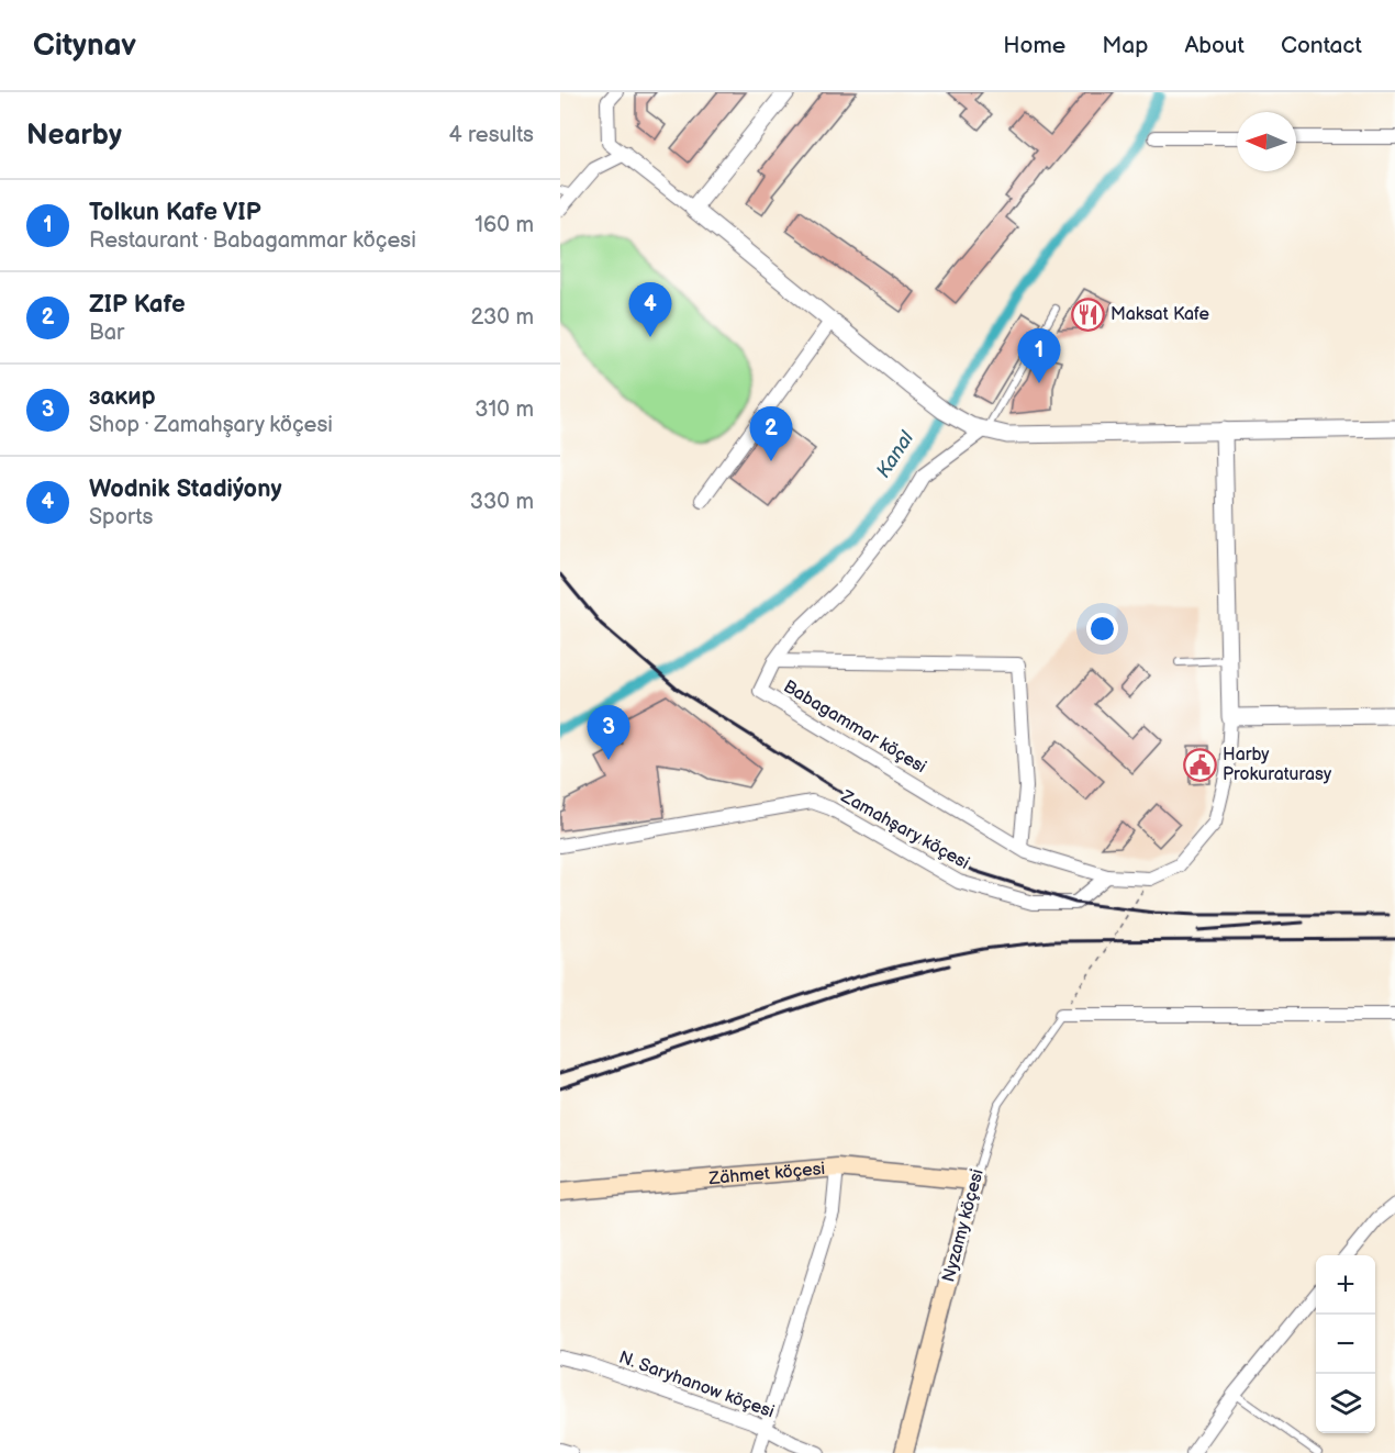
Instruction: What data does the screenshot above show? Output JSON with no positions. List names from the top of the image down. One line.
{"streets":{"main road":["Zähmet köçesi","Nyzamy köçesi"],"street":["Babagammar köçesi","Zamahşary köçesi","N. Saryhanow köçesi"]},"crossings":[["Babagammar köçesi","Zamahşary köçesi"],["Zähmet köçesi","Nyzamy köçesi"]],"water":["Kanal"],"places":{"restaurant":["Maksat Kafe"],"public building":["Harby Prokuraturasy"]},"north":"left","page":{"header":"Citynav","nav":["Home","Map","About","Contact"],"heading":["Nearby","4 results"],"list":[{"mark":"1","name":"Tolkun Kafe VIP","note":"Restaurant · Babagammar köçesi","value":"160 m"},{"mark":"2","name":"ZIP Kafe","note":"Bar","value":"230 m"},{"mark":"3","name":"закир","note":"Shop · Zamahşary köçesi","value":"310 m"},{"mark":"4","name":"Wodnik Stadiýony","note":"Sports","value":"330 m"}],"pins":["4","1","2","3"],"map_buttons":["+","−"]}}
